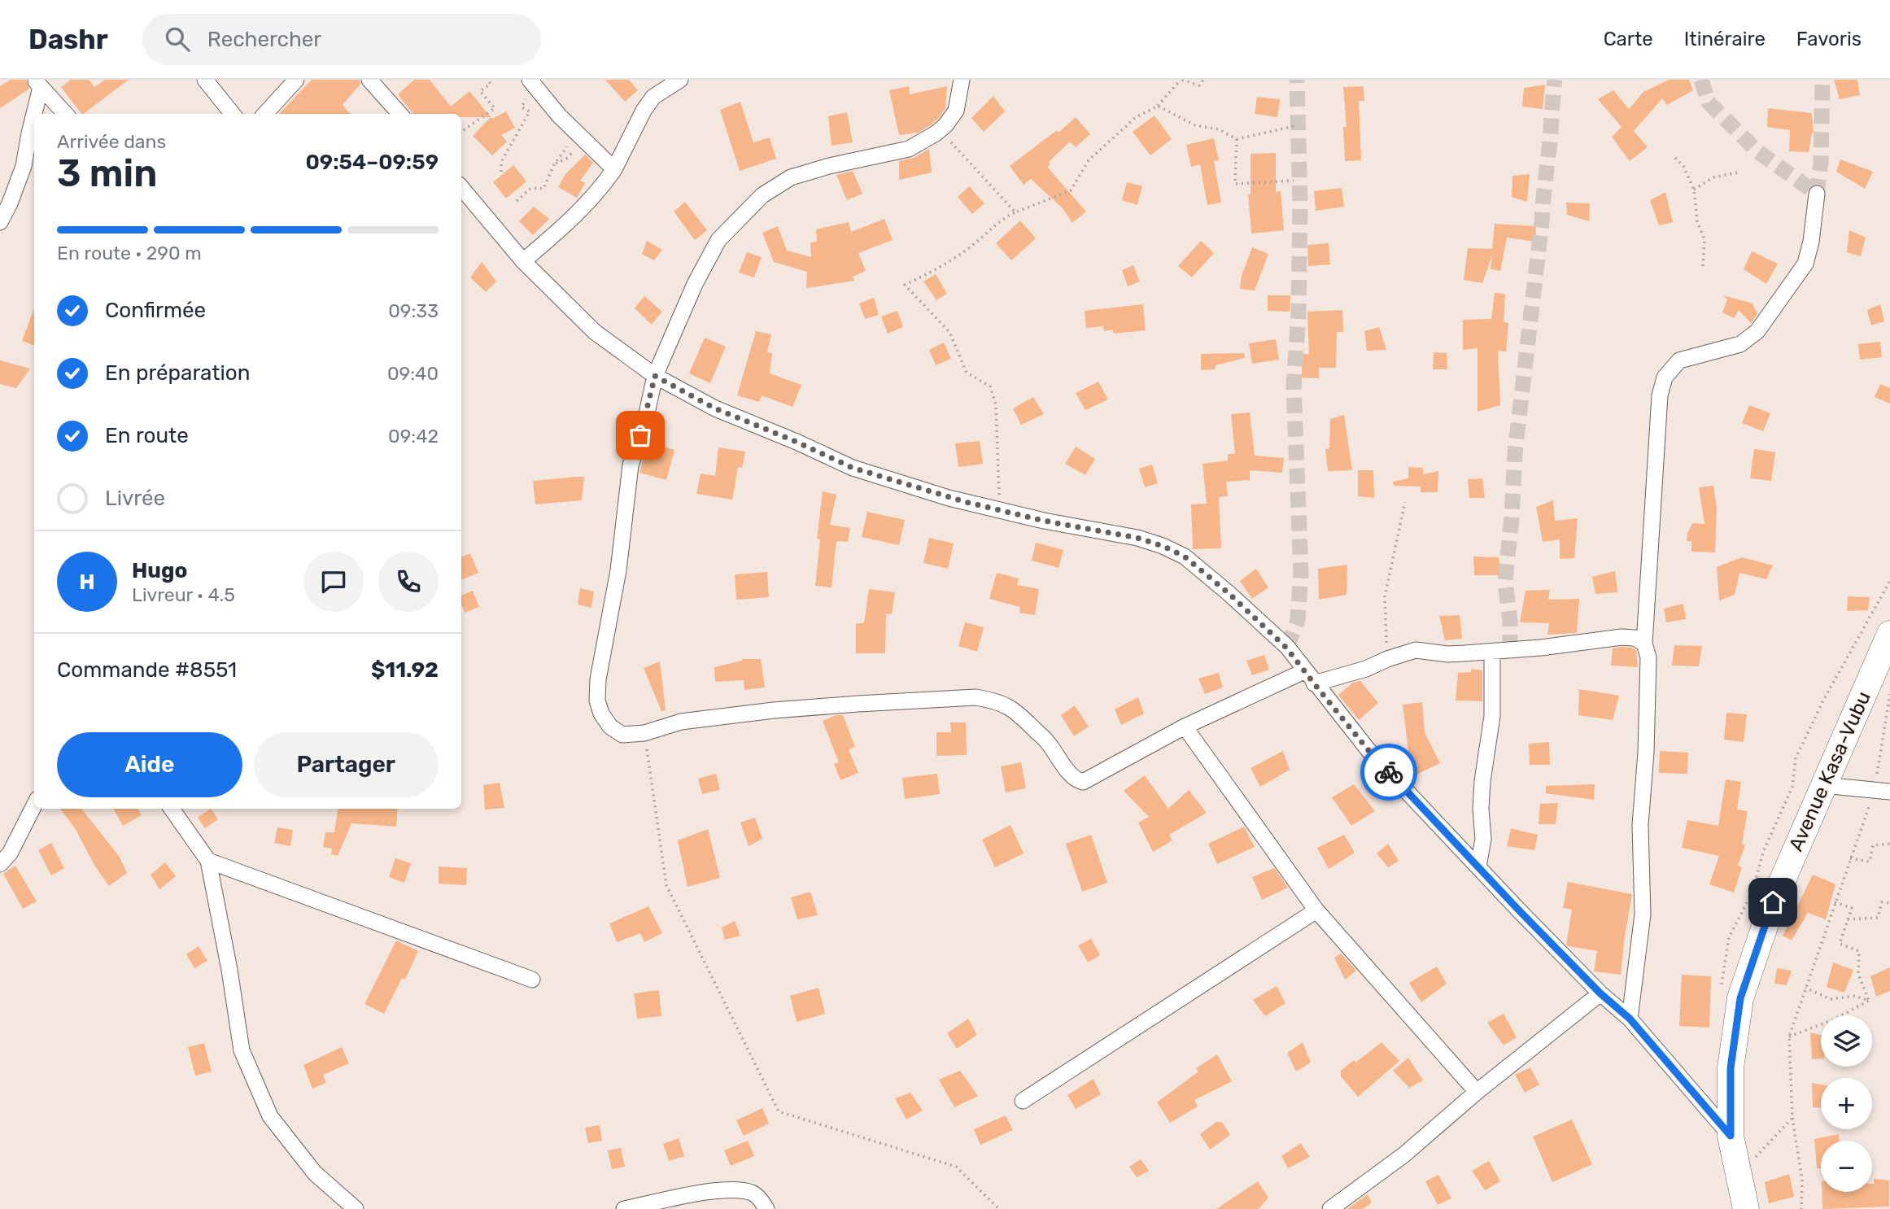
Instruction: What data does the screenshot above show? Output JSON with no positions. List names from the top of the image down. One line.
{"streets":{"highway":["Avenue Kasa-Vubu"]},"page":{"header":"Dashr","search":"Rechercher","nav":["Carte","Itinéraire","Favoris"],"heading":["3 min","Arrivée dans","09:54–09:59"],"panel":["Hugo","Livreur · 4.5","Commande #8551","$11.92"],"bar":"En route · 290 m","list":[["Confirmée","09:33"],["En préparation","09:40"],["En route","09:42"],"Livrée"],"round":"H","buttons":["Aide","Partager"],"map_buttons":["+","−"]}}
